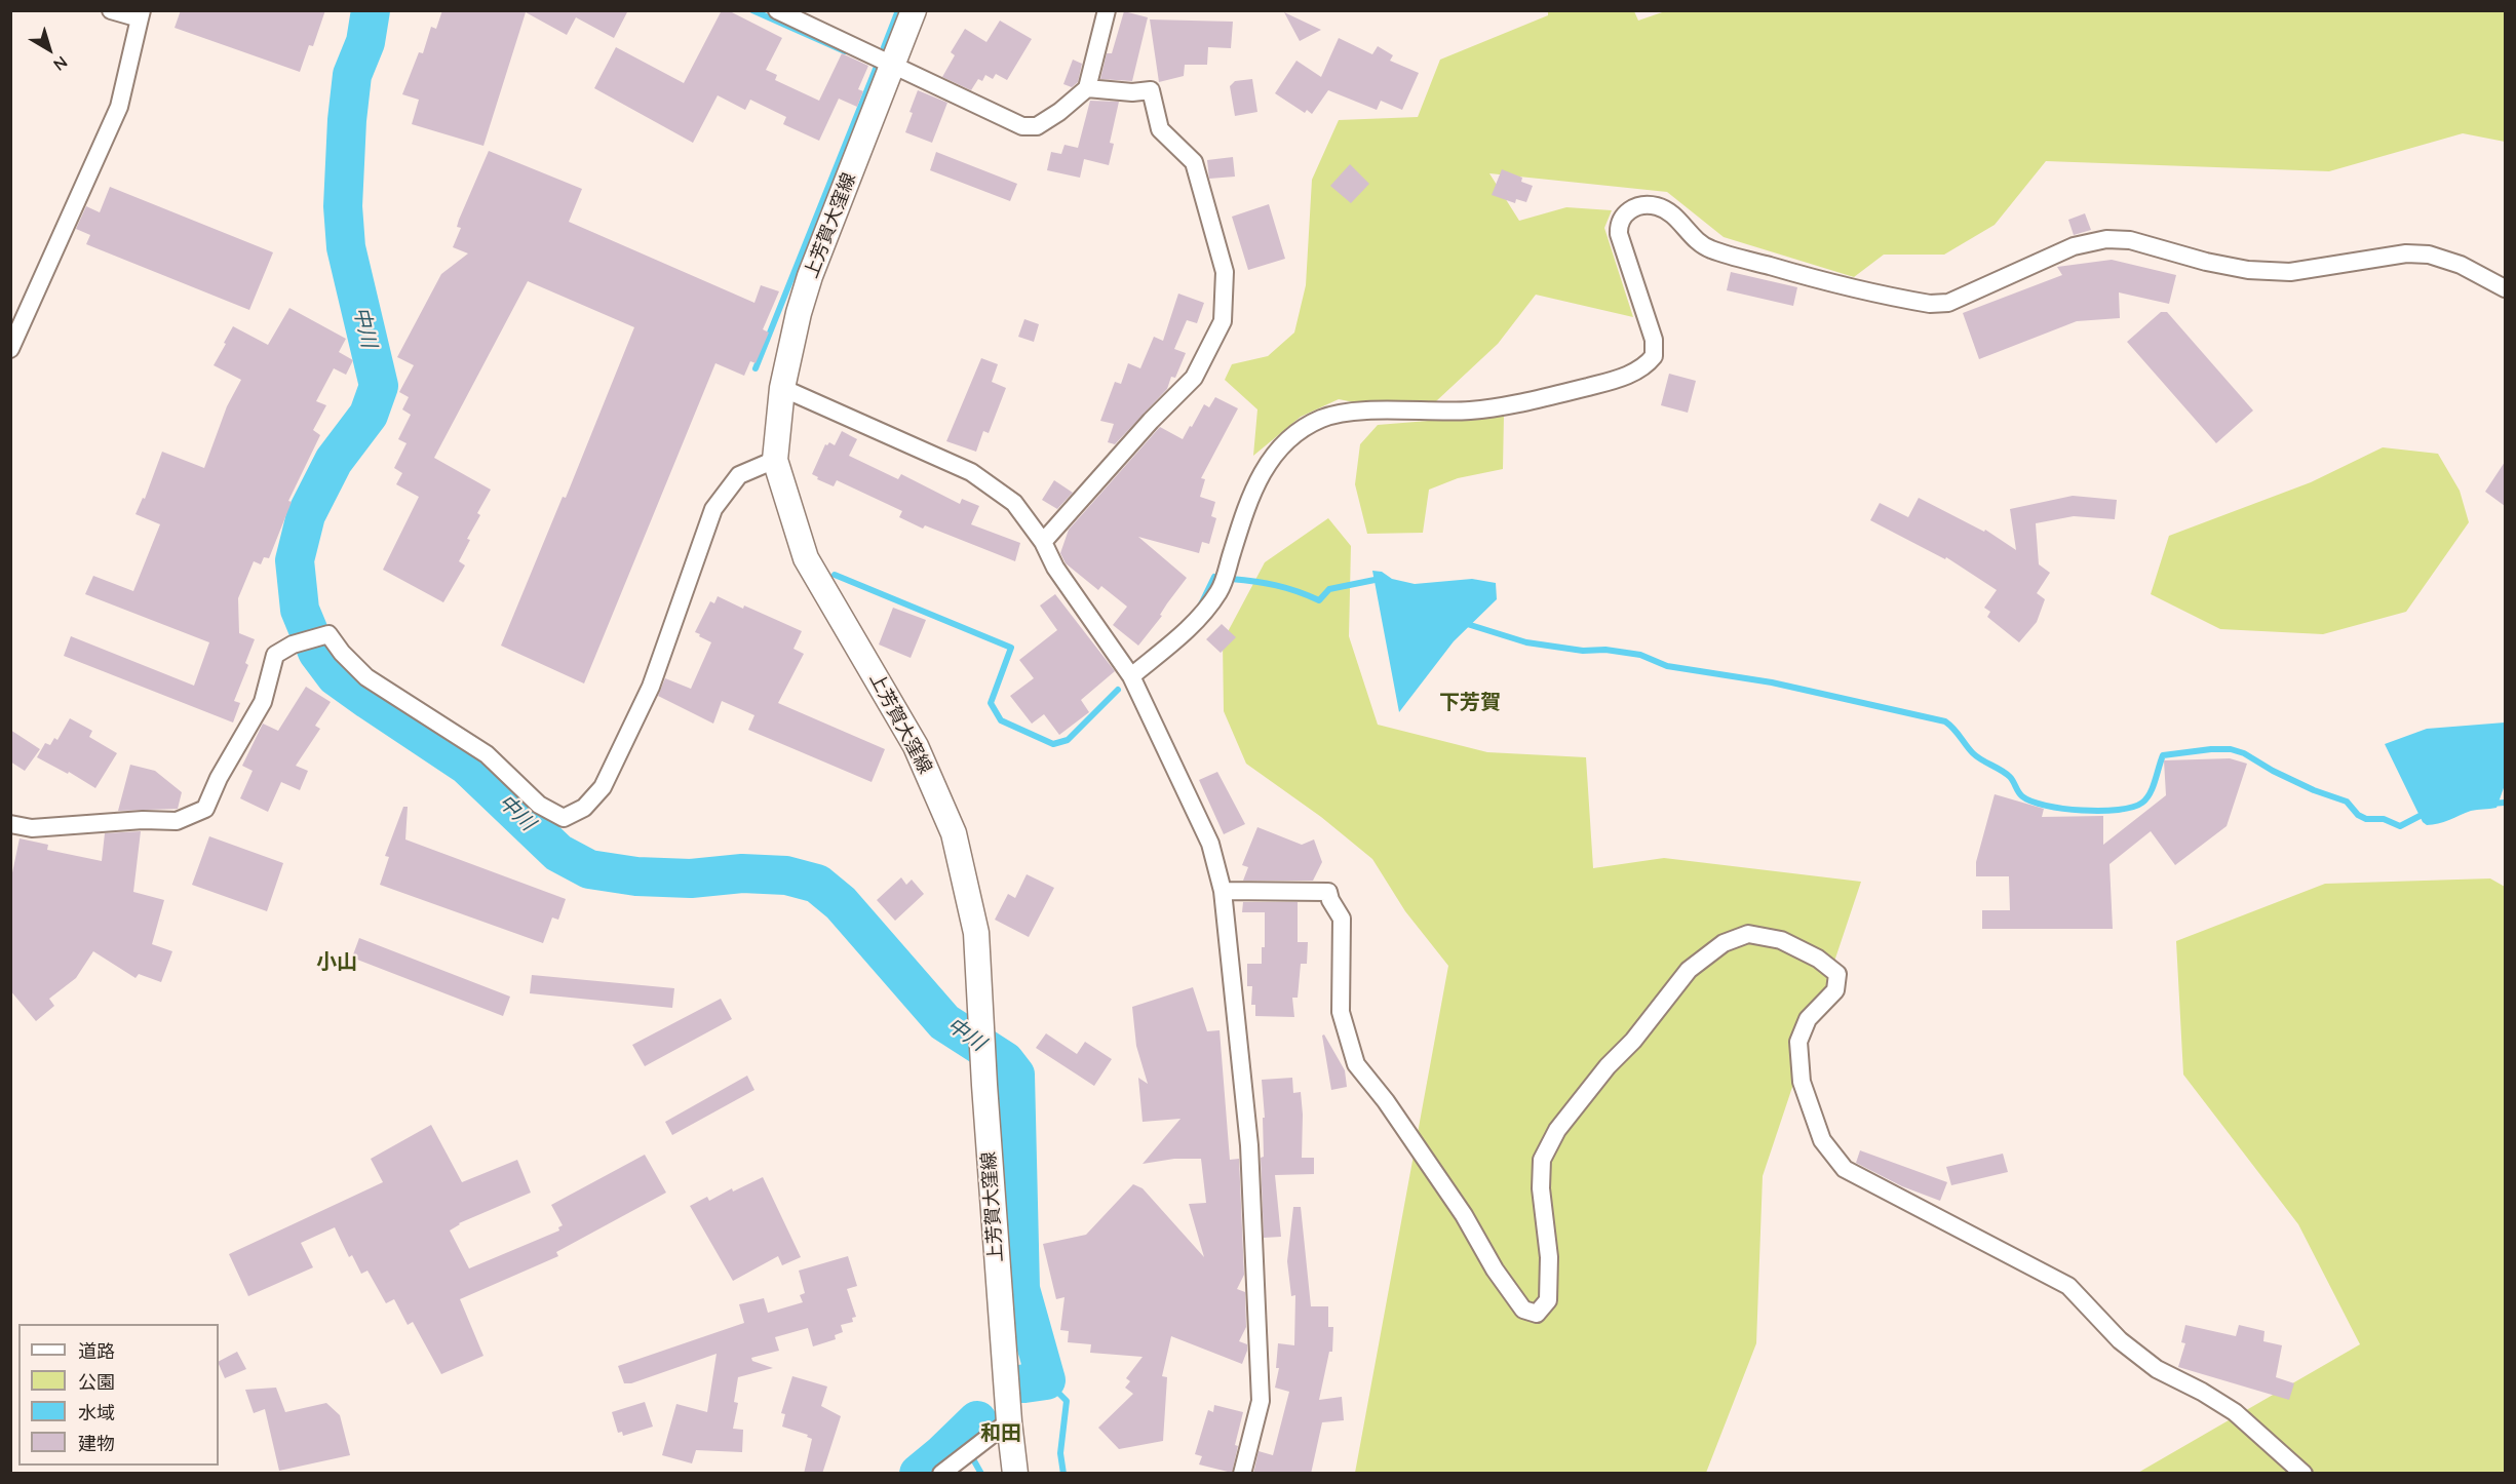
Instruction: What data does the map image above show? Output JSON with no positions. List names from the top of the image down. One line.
{"streets":{"main road":["上芳賀大窪線"]},"districts":["下芳賀","小山","和田"],"water":["中川"],"legend":["道路","公園","水域","建物"],"north":"bottom right"}
